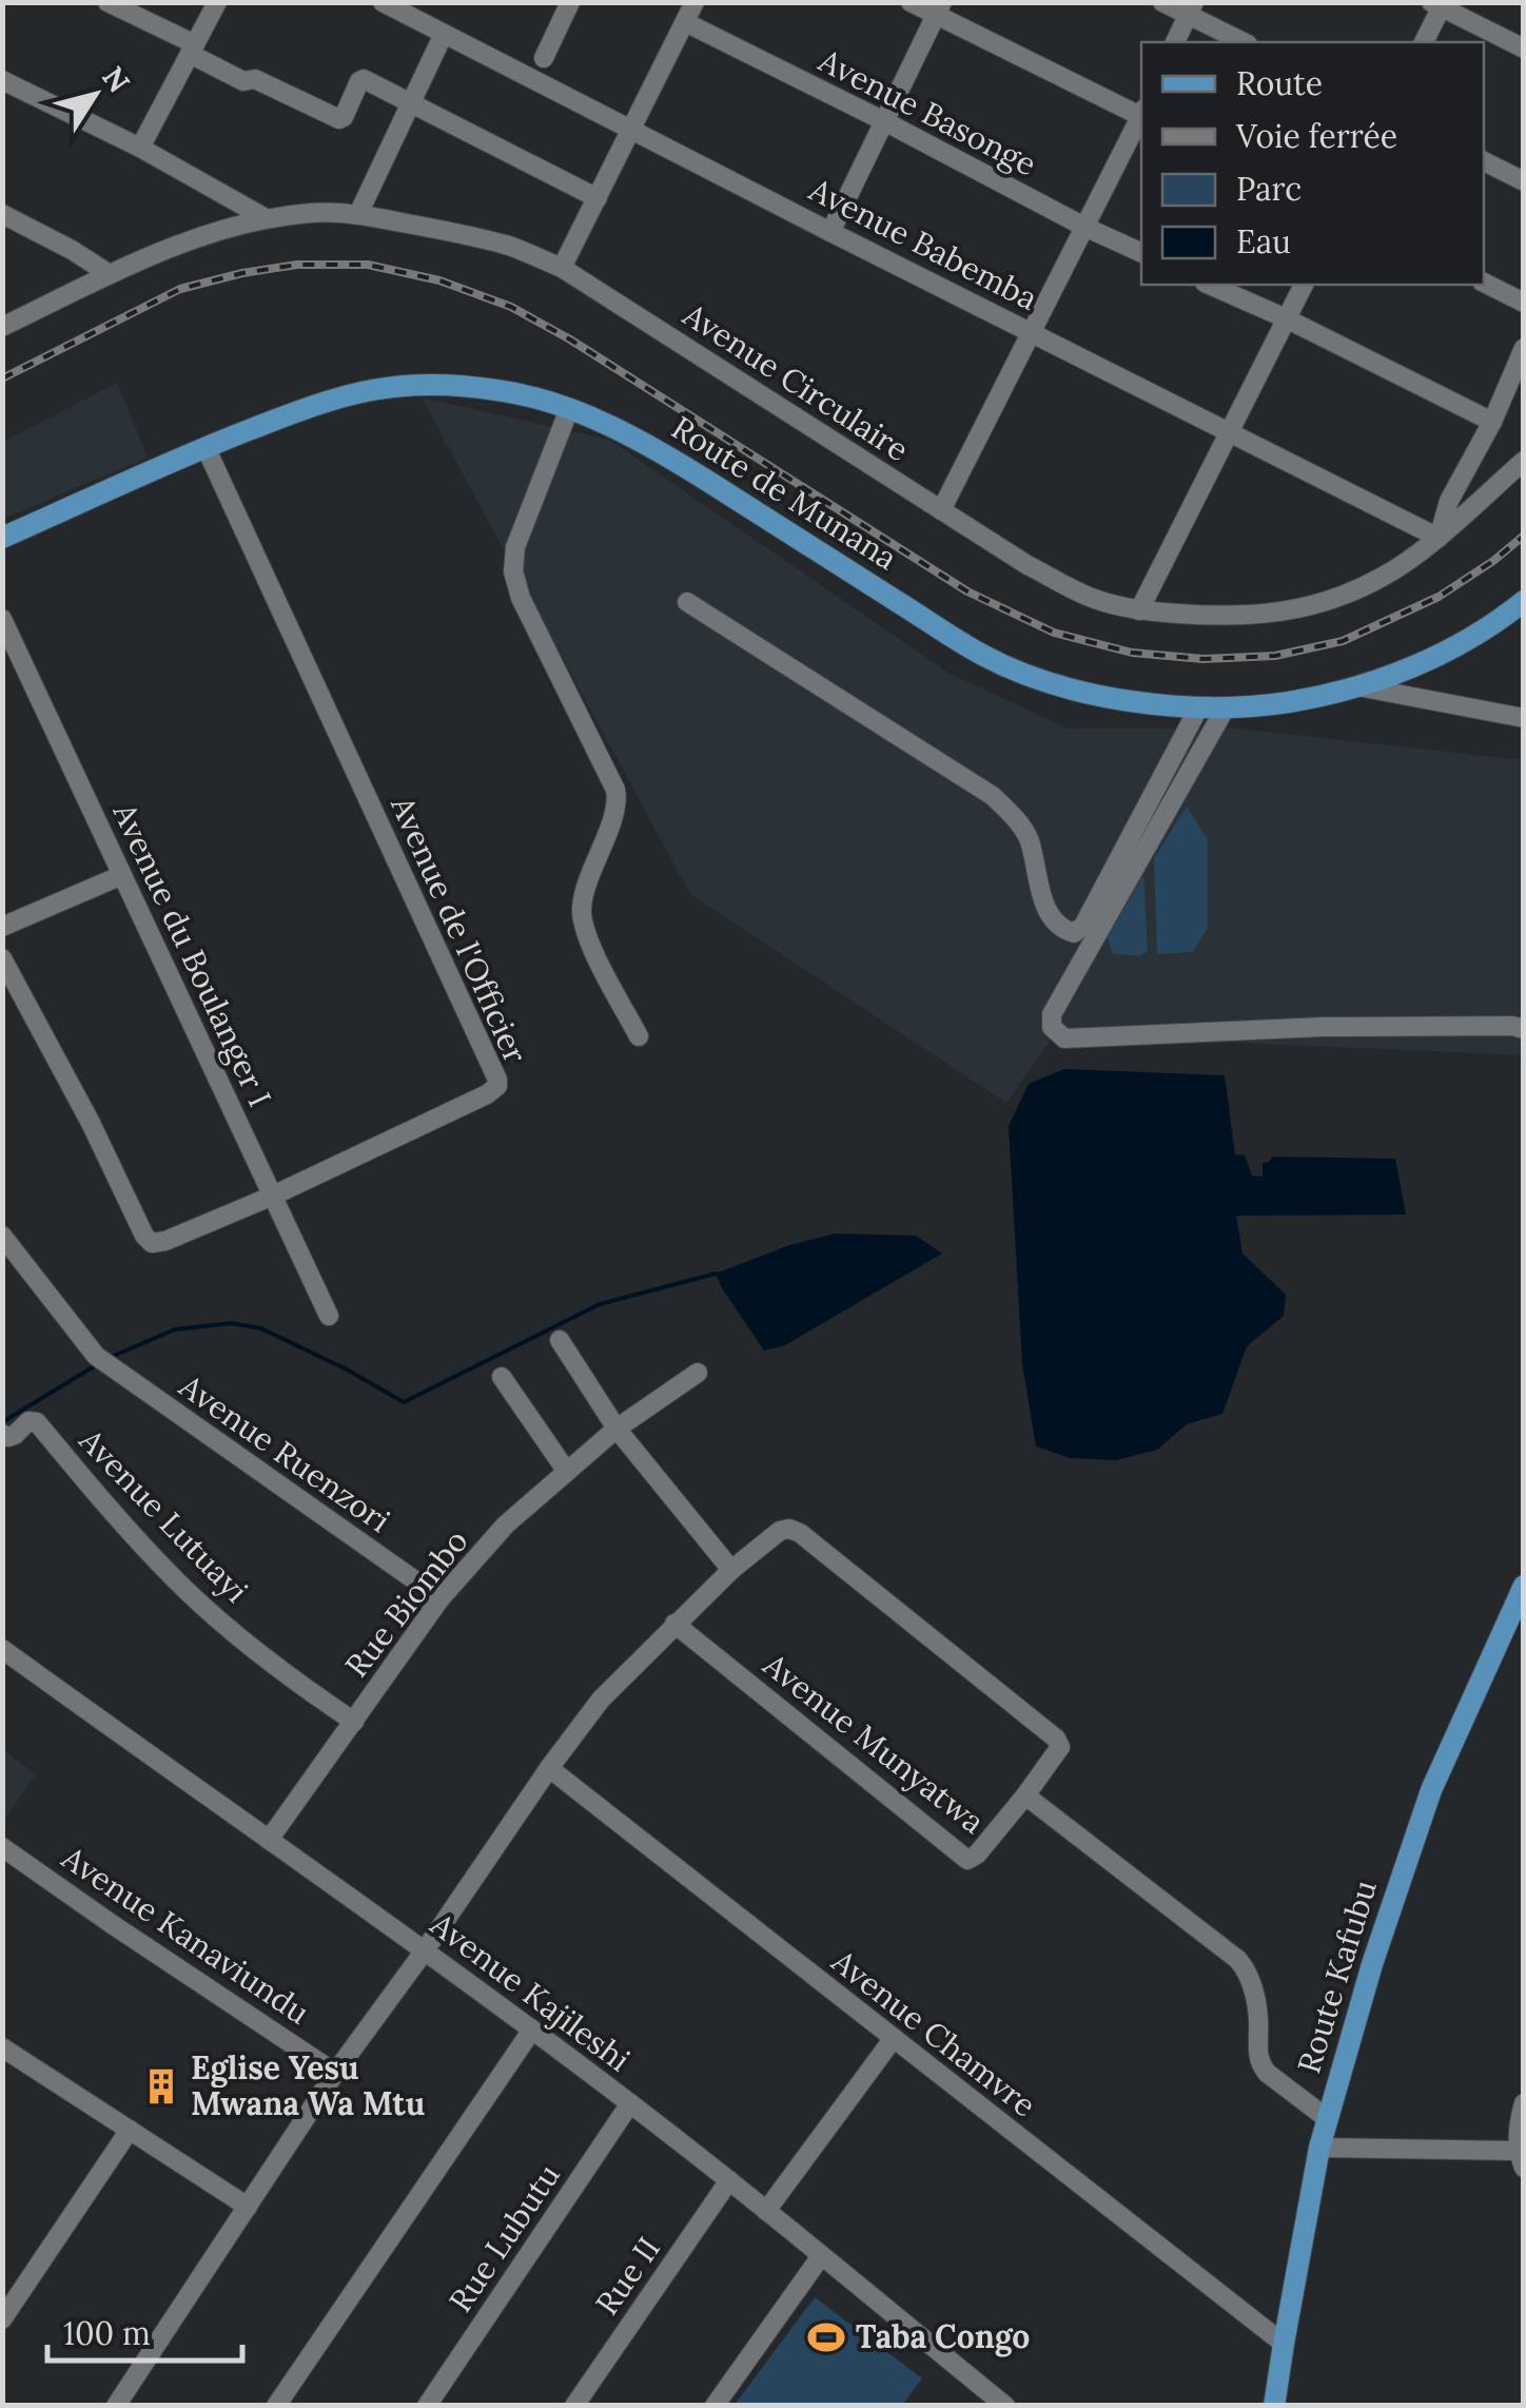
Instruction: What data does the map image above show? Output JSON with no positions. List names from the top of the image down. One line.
{"streets":{"main road":["Route de Munana","Route Kafubu"],"street":["Avenue Basonge","Avenue Babemba","Avenue Circulaire","Avenue de l'Officier","Avenue du Boulanger I","Avenue Ruenzori","Avenue Lutuayi","Rue Biombo","Avenue Munyatwa","Avenue Kanaviundu","Avenue Kajileshi","Avenue Chamvre","Rue Lubutu","Rue II"]},"crossings":[["Avenue Babemba","Avenue Circulaire"],["Route de Munana","Avenue de l'Officier"],["Avenue de l'Officier","Avenue du Boulanger I"],["Avenue Ruenzori","Rue Biombo"],["Avenue Lutuayi","Rue Biombo"],["Rue Biombo","Avenue Kajileshi"],["Route Kafubu","Avenue Chamvre"],["Avenue Kajileshi","Rue Lubutu"],["Avenue Kajileshi","Rue II"]],"places":{"building":["Eglise Yesu Mwana Wa Mtu"],"sports":["Taba Congo"]},"legend":["Route","Voie ferrée","Parc","Eau"],"scale_bar":"100 m","north":"top right"}
